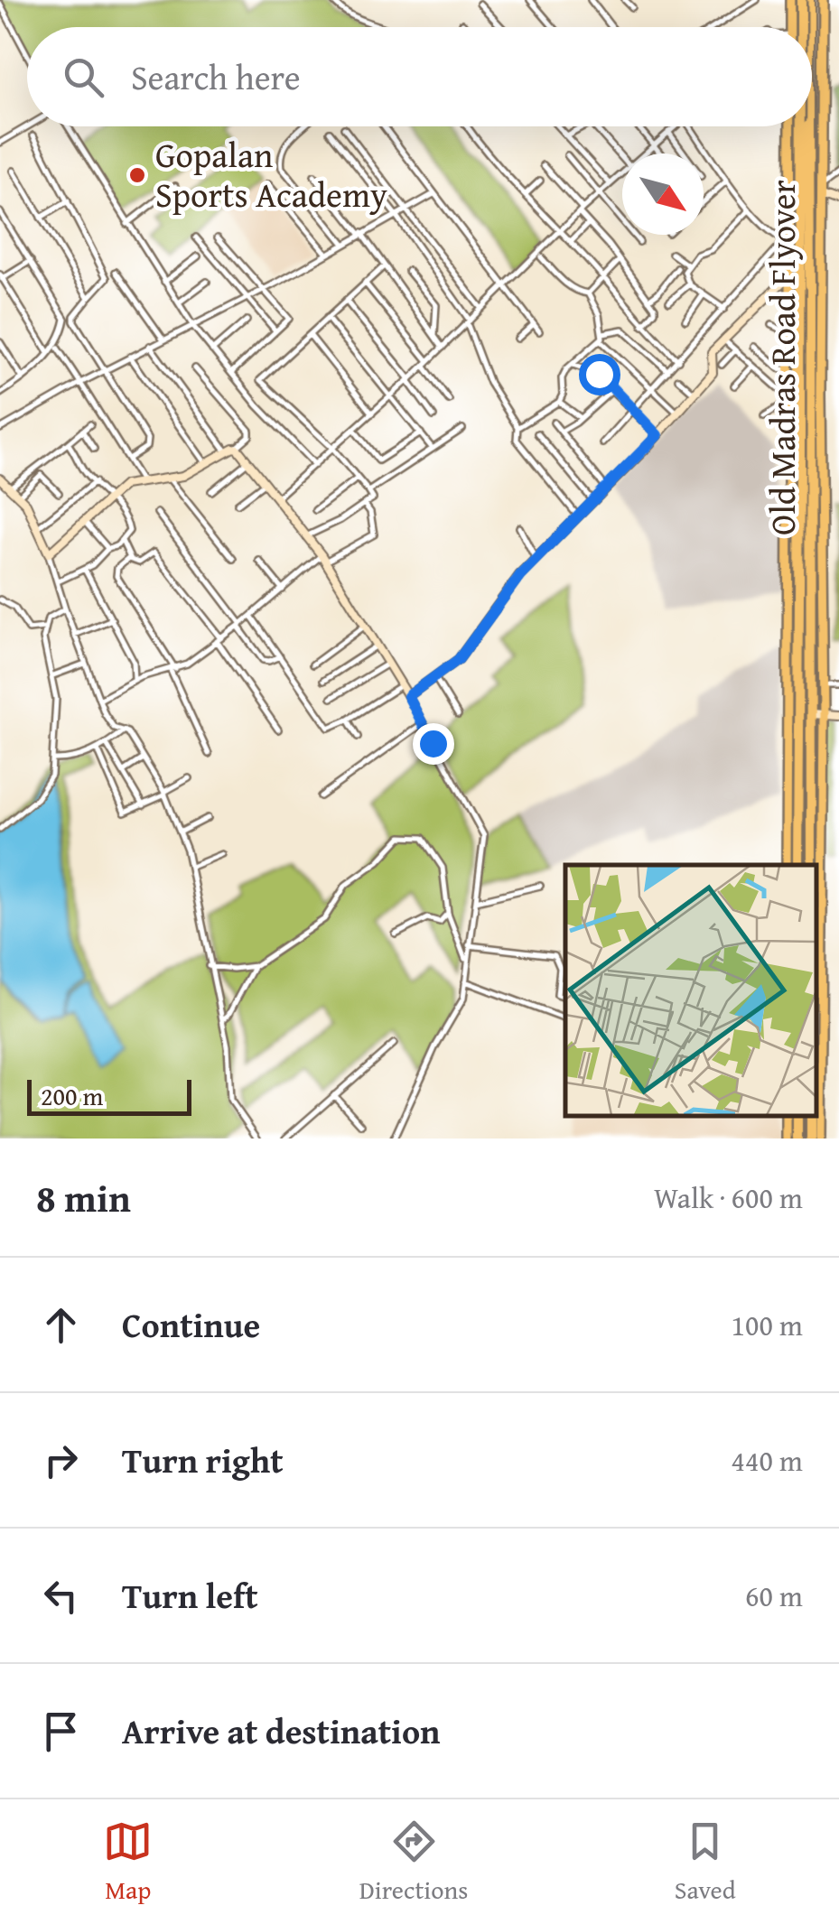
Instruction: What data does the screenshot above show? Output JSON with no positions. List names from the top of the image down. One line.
{"streets":{"highway":["Old Madras Road Flyover"]},"places":["Gopalan Sports Academy"],"scale_bar":"200 m","north":"bottom right","page":{"search":"Search here","scale":"200 m","heading":["8 min","Walk · 600 m"],"list":[["Continue","100 m"],["Turn right","440 m"],["Turn left","60 m"],"Arrive at destination"],"nav":["Map","Directions","Saved"]}}
